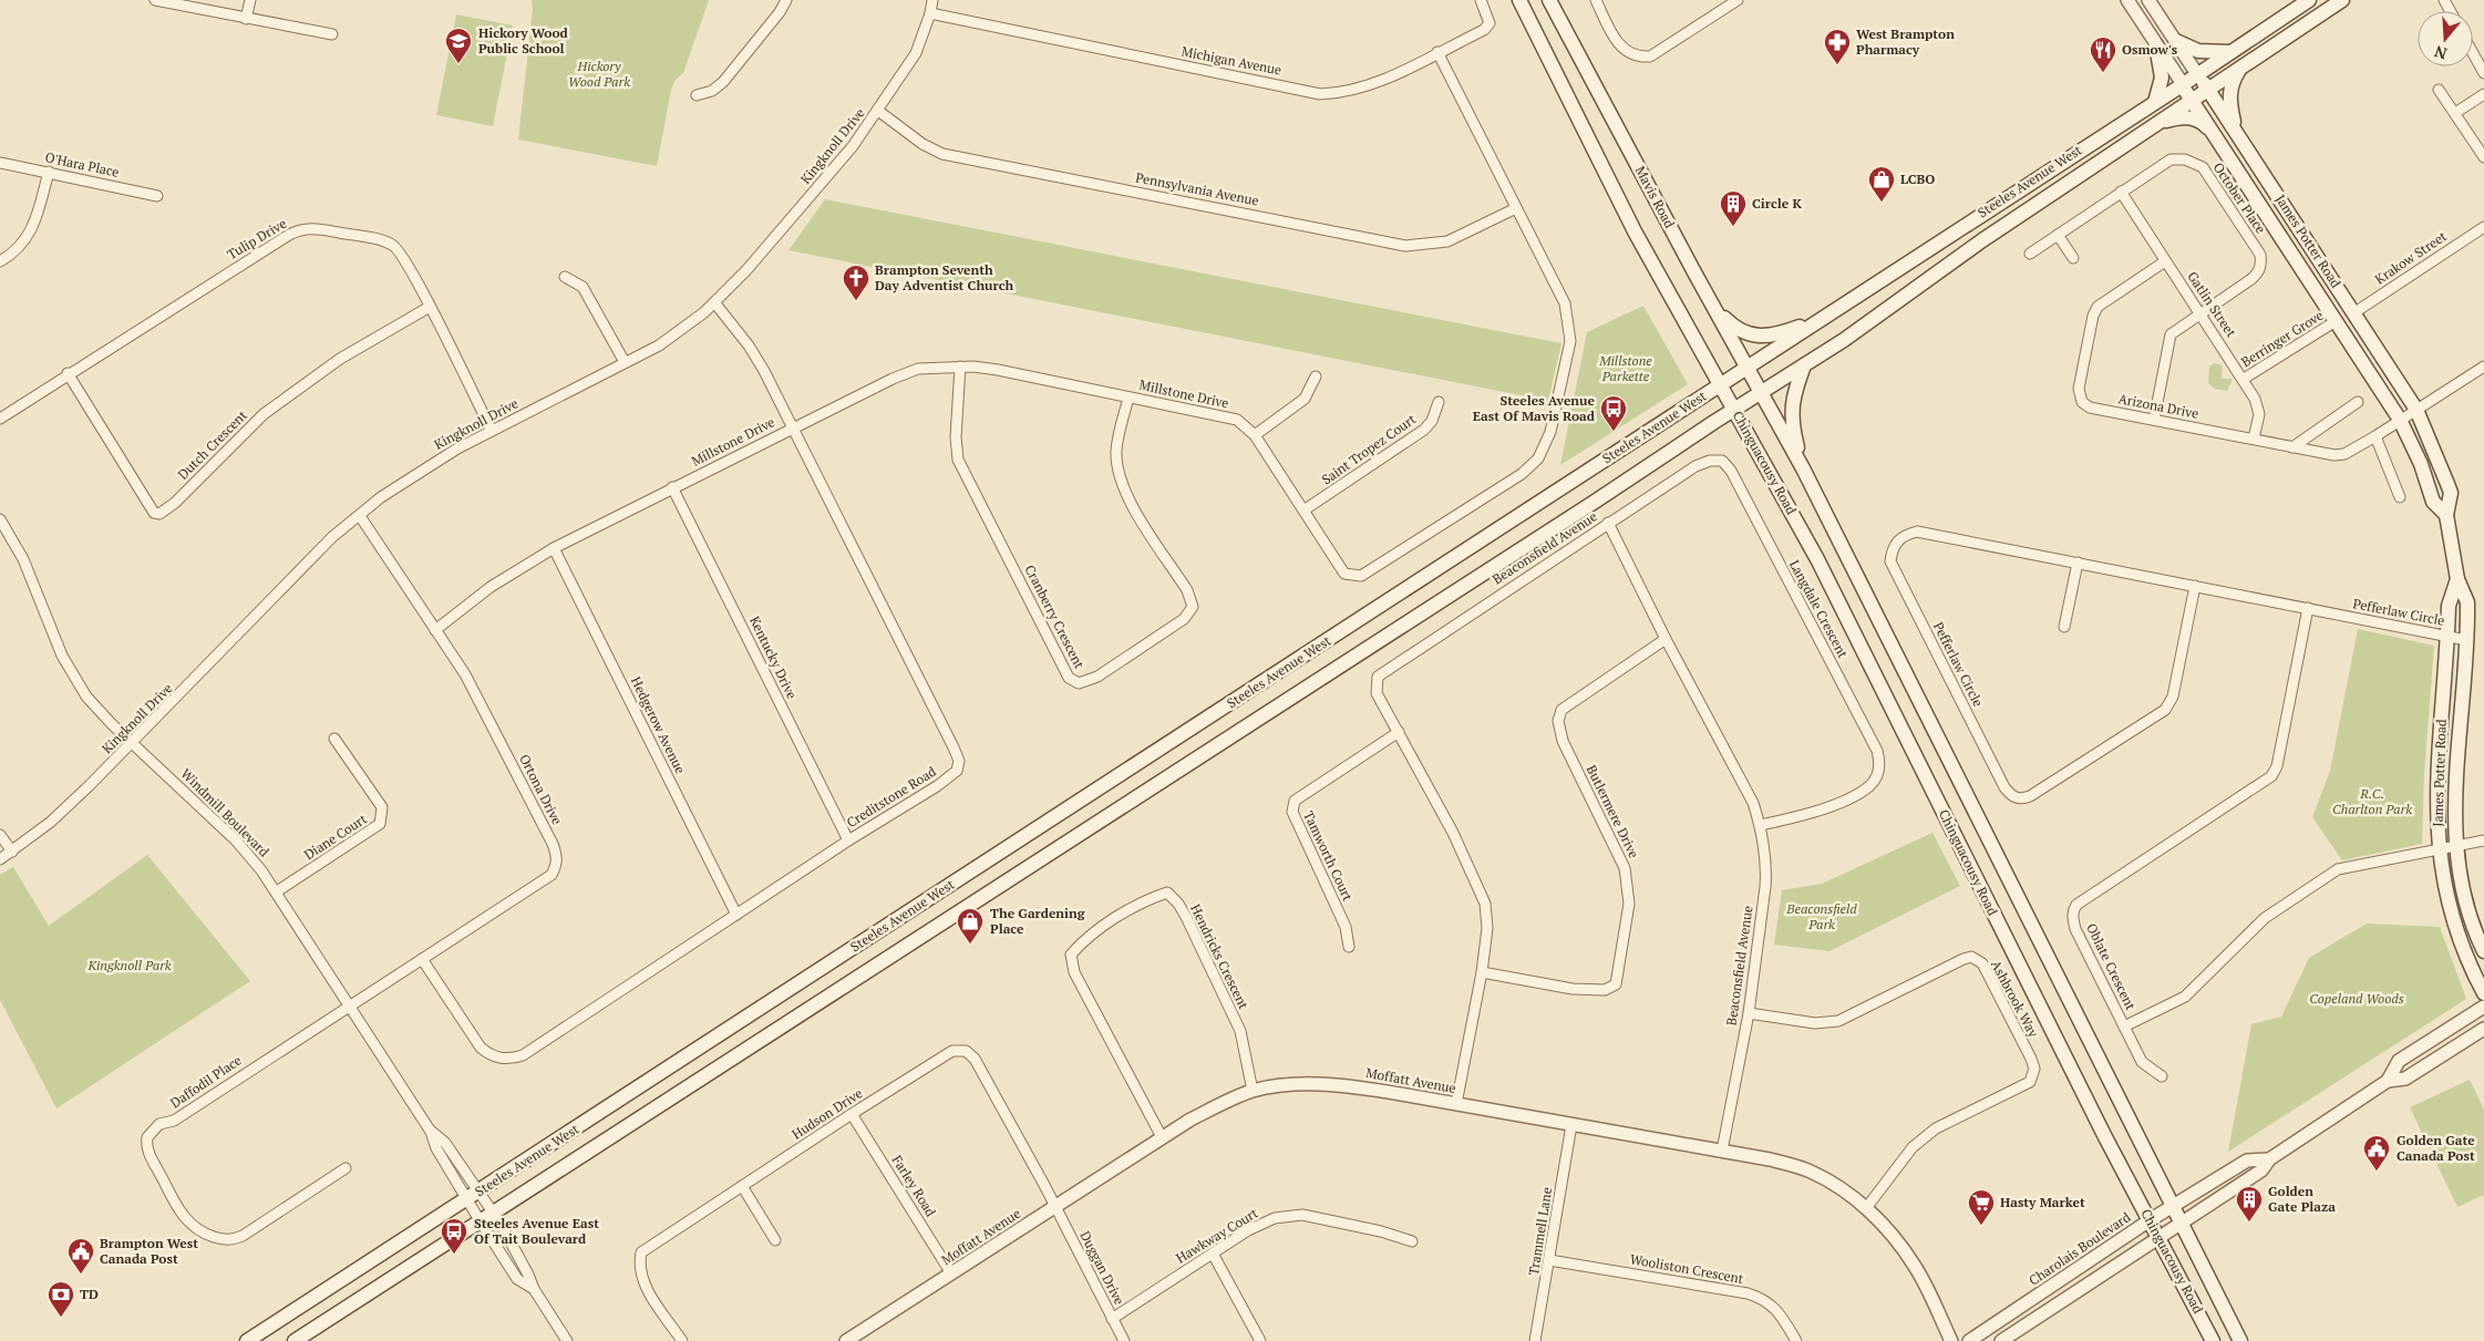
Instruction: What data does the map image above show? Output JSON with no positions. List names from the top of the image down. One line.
{"streets":{"main road":["Steeles Avenue West","Mavis Road","James Potter Road","Chinguacousy Road"],"street":["Michigan Avenue","Kingknoll Drive","O'Hara Place","Pennsylvania Avenue","October Place","Tulip Drive","Krakow Street","Gatlin Street","Berringer Grove","Millstone Drive","Arizona Drive","Dutch Crescent","Saint Tropez Court","Beaconsfield Avenue","Langdale Crescent","Pefferlaw Circle","Cranberry Crescent","Kentucky Drive","Hedgerow Avenue","Ortona Drive","Creditstone Road","Butlermere Drive","Windmill Boulevard","Diane Court","Tamworth Court","Hendricks Crescent","Oblate Crescent","Ashbrook Way","Moffatt Avenue","Daffodil Place","Hudson Drive","Farley Road","Trammell Lane","Hawkway Court","Charolais Boulevard","Duggan Drive","Wooliston Crescent"]},"crossings":[["Michigan Avenue","Kingknoll Drive"],["Michigan Avenue","Millstone Drive"],["Kingknoll Drive","Pennsylvania Avenue"],["Kingknoll Drive","Tulip Drive"],["Kingknoll Drive","Ortona Drive"],["Kingknoll Drive","Creditstone Road"],["Kingknoll Drive","Windmill Boulevard"],["Steeles Avenue West","Mavis Road"],["Steeles Avenue West","James Potter Road"],["Steeles Avenue West","Chinguacousy Road"],["Steeles Avenue West","Windmill Boulevard"],["Pennsylvania Avenue","Millstone Drive"],["Mavis Road","Chinguacousy Road"],["October Place","Gatlin Street"],["Tulip Drive","Dutch Crescent"],["James Potter Road","Krakow Street"],["James Potter Road","Berringer Grove"],["James Potter Road","Arizona Drive"],["James Potter Road","Pefferlaw Circle"],["James Potter Road","Oblate Crescent"],["Gatlin Street","Berringer Grove"],["Gatlin Street","Arizona Drive"],["Millstone Drive","Saint Tropez Court"],["Millstone Drive","Cranberry Crescent"],["Millstone Drive","Kentucky Drive"],["Millstone Drive","Hedgerow Avenue"],["Millstone Drive","Ortona Drive"],["Millstone Drive","Creditstone Road"],["Chinguacousy Road","Charolais Boulevard"],["Beaconsfield Avenue","Langdale Crescent"],["Beaconsfield Avenue","Butlermere Drive"],["Beaconsfield Avenue","Tamworth Court"],["Beaconsfield Avenue","Ashbrook Way"],["Beaconsfield Avenue","Moffatt Avenue"],["Pefferlaw Circle","Oblate Crescent"],["Kentucky Drive","Creditstone Road"],["Hedgerow Avenue","Creditstone Road"],["Ortona Drive","Creditstone Road"],["Ortona Drive","Windmill Boulevard"],["Ortona Drive","Daffodil Place"],["Windmill Boulevard","Diane Court"],["Windmill Boulevard","Daffodil Place"],["Hendricks Crescent","Moffatt Avenue"],["Ashbrook Way","Moffatt Avenue"],["Moffatt Avenue","Hudson Drive"],["Moffatt Avenue","Farley Road"],["Moffatt Avenue","Trammell Lane"],["Moffatt Avenue","Duggan Drive"],["Hudson Drive","Farley Road"],["Hudson Drive","Duggan Drive"],["Trammell Lane","Wooliston Crescent"],["Hawkway Court","Duggan Drive"]],"parks":["Hickory Wood Park","Millstone Parkette","R.C. Charlton Park","Beaconsfield Park","Kingknoll Park","Copeland Woods"],"places":{"school or university":["Hickory Wood Public School"],"pharmacy":["West Brampton Pharmacy"],"restaurant":["Osmow's"],"shop":["LCBO","The Gardening Place"],"building":["Circle K","Golden Gate Plaza"],"church":["Brampton Seventh Day Adventist Church"],"bus stop":["Steeles Avenue East Of Mavis Road","Steeles Avenue East Of Tait Boulevard"],"public building":["Golden Gate Canada Post","Brampton West Canada Post"],"supermarket":["Hasty Market"],"bank":["TD"]},"north":"bottom"}
